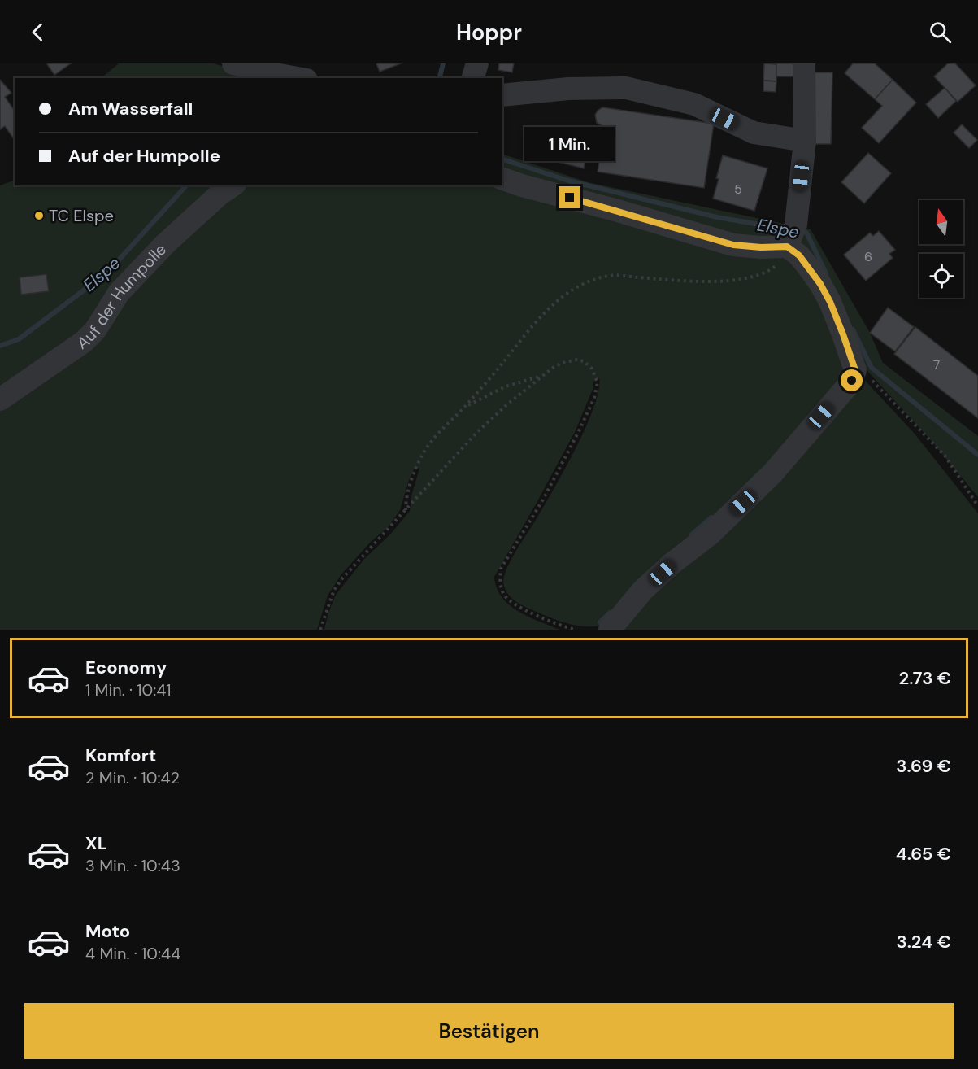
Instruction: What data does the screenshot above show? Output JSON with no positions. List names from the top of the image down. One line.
{"streets":{"street":["Auf der Humpolle"]},"water":["Elspe"],"places":["TC Elspe"],"house_numbers":["5","6","7"],"north":"top","page":{"header":"Hoppr","banner":["Am Wasserfall","Auf der Humpolle"],"bubble":"1 Min.","list":[{"name":"Economy","note":"1 Min. · 10:41","value":"2.73 €"},{"name":"Komfort","note":"2 Min. · 10:42","value":"3.69 €"},{"name":"XL","note":"3 Min. · 10:43","value":"4.65 €"},{"name":"Moto","note":"4 Min. · 10:44","value":"3.24 €"}],"buttons":"Bestätigen"}}
